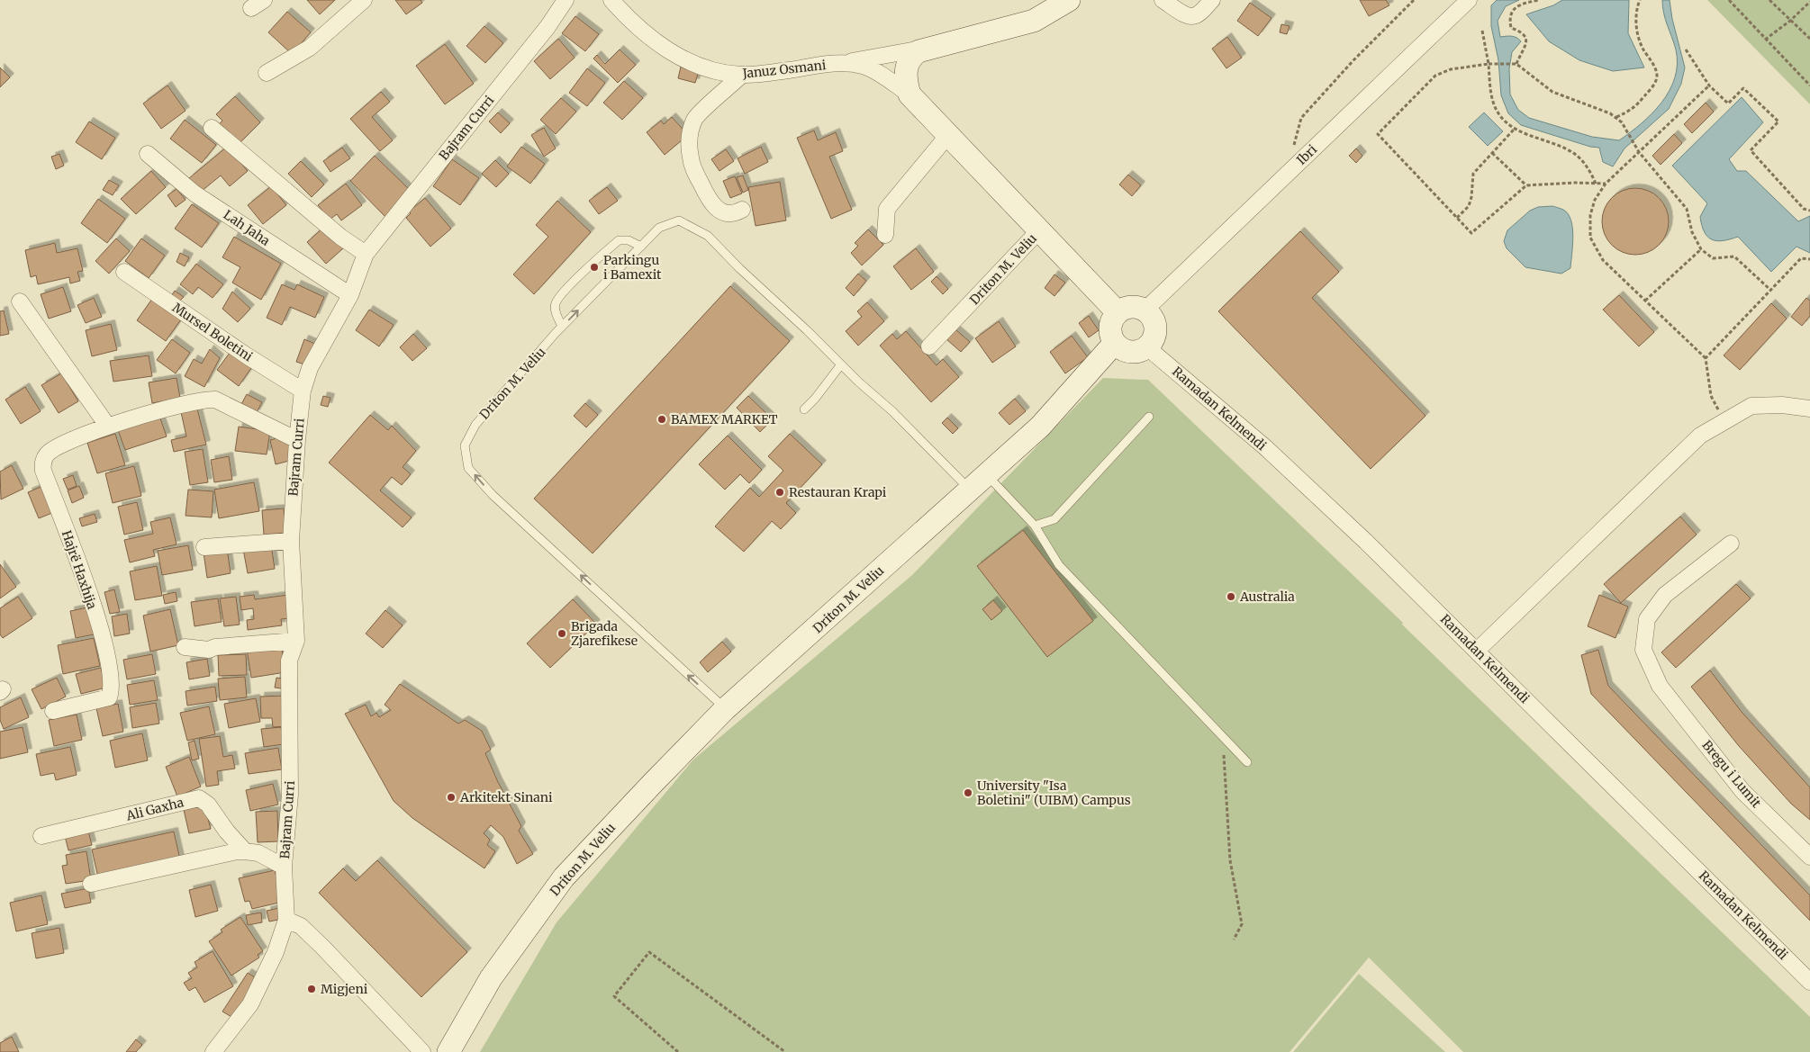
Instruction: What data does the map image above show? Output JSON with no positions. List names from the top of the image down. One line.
{"streets":{"street":["Januz Osmani","Bajram Curri","Ibri","Lah Jaha","Driton M. Veliu","Mursel Boletini","Ramadan Kelmendi","Hajrë Haxhija","Bregu i Lumit","Ali Gaxha"]},"crossings":[["Januz Osmani","Driton M. Veliu"],["Bajram Curri","Lah Jaha"],["Bajram Curri","Mursel Boletini"],["Bajram Curri","Hajrë Haxhija"],["Ibri","Driton M. Veliu"],["Ibri","Ramadan Kelmendi"],["Driton M. Veliu","Ramadan Kelmendi"]],"places":["Parkingu i Bamexit","BAMEX MARKET","Restauran Krapi","Australia","Brigada Zjarefikese","University \"Isa Boletini\" (UIBM) Campus","Arkitekt Sinani","Migjeni"]}
